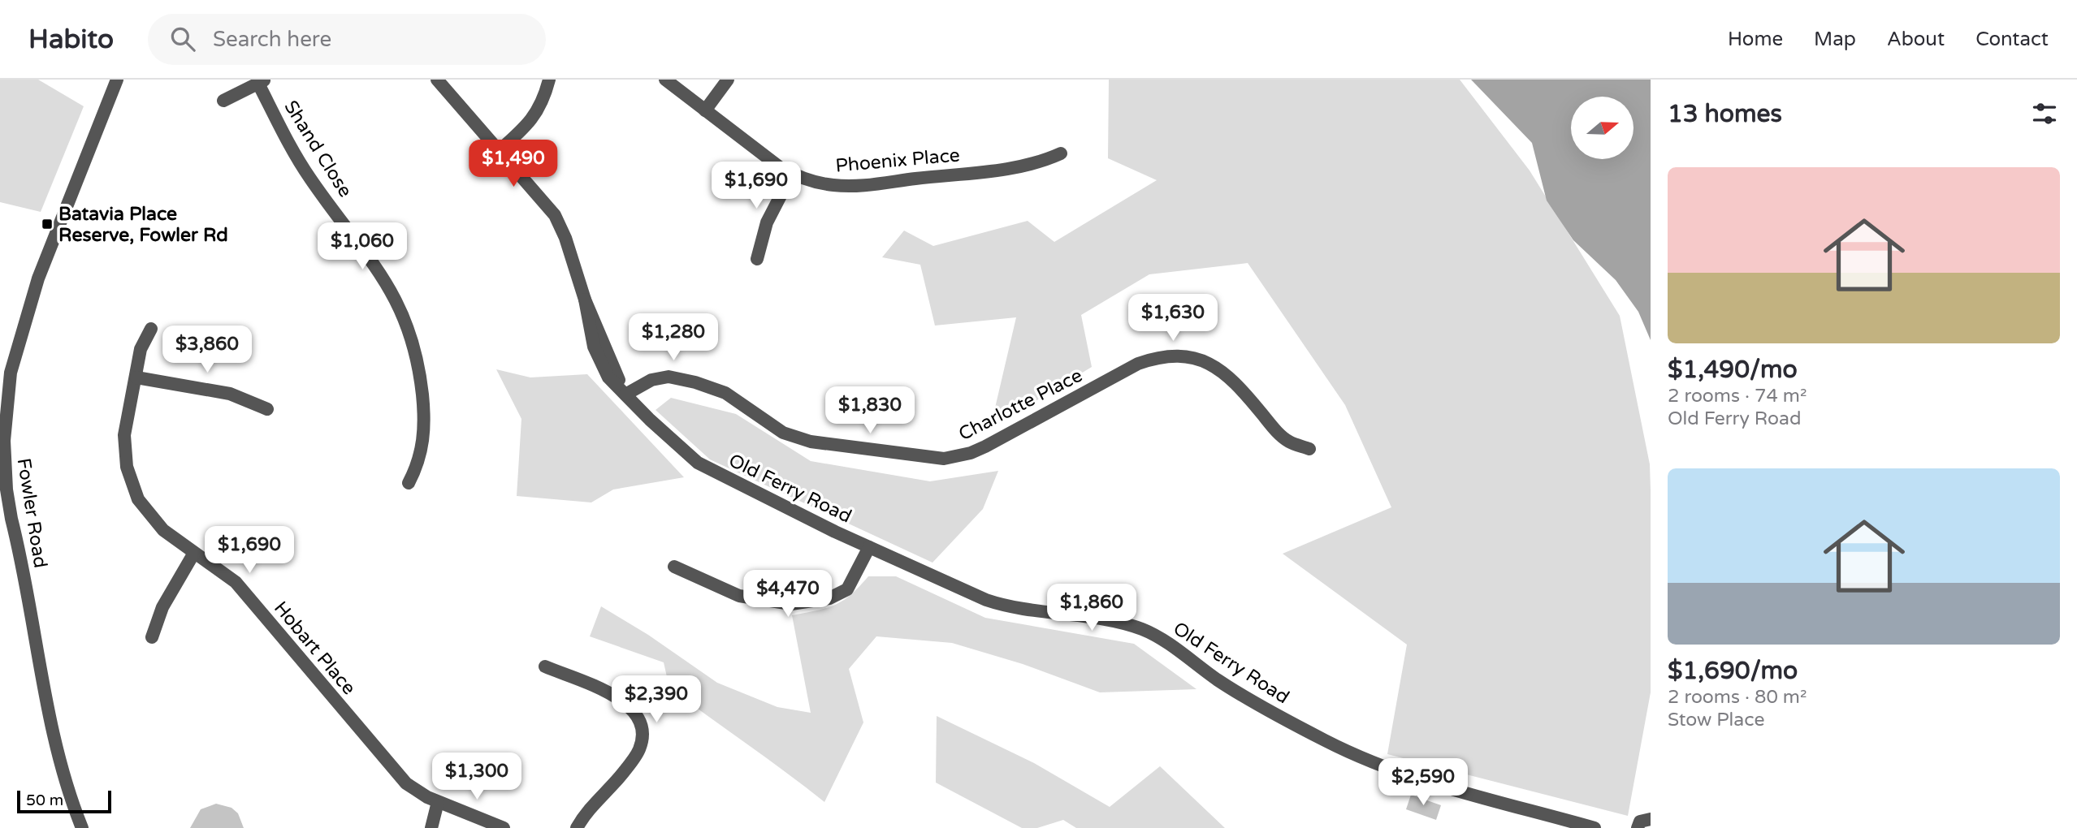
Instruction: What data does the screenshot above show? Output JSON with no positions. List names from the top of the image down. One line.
{"streets":{"street":["Shand Close","Phoenix Place","Charlotte Place","Old Ferry Road","Fowler Road","Hobart Place"]},"crossings":[["Charlotte Place","Old Ferry Road"]],"places":{"transit":["Batavia Place Reserve, Fowler Rd"]},"scale_bar":"50 m","north":"right","page":{"header":"Habito","search":"Search here","nav":["Home","Map","About","Contact"],"heading":"13 homes","price":["$1,490","$1,690","$1,060","$1,630","$1,280","$3,860","$1,830","$1,690","$4,470","$1,860","$2,390","$1,300","$2,590"],"list":[{"name":"$1,490/mo","note":"2 rooms · 74 m² · Old Ferry Road"},{"name":"$1,690/mo","note":"2 rooms · 80 m² · Stow Place"}],"scale":"50 m"}}
